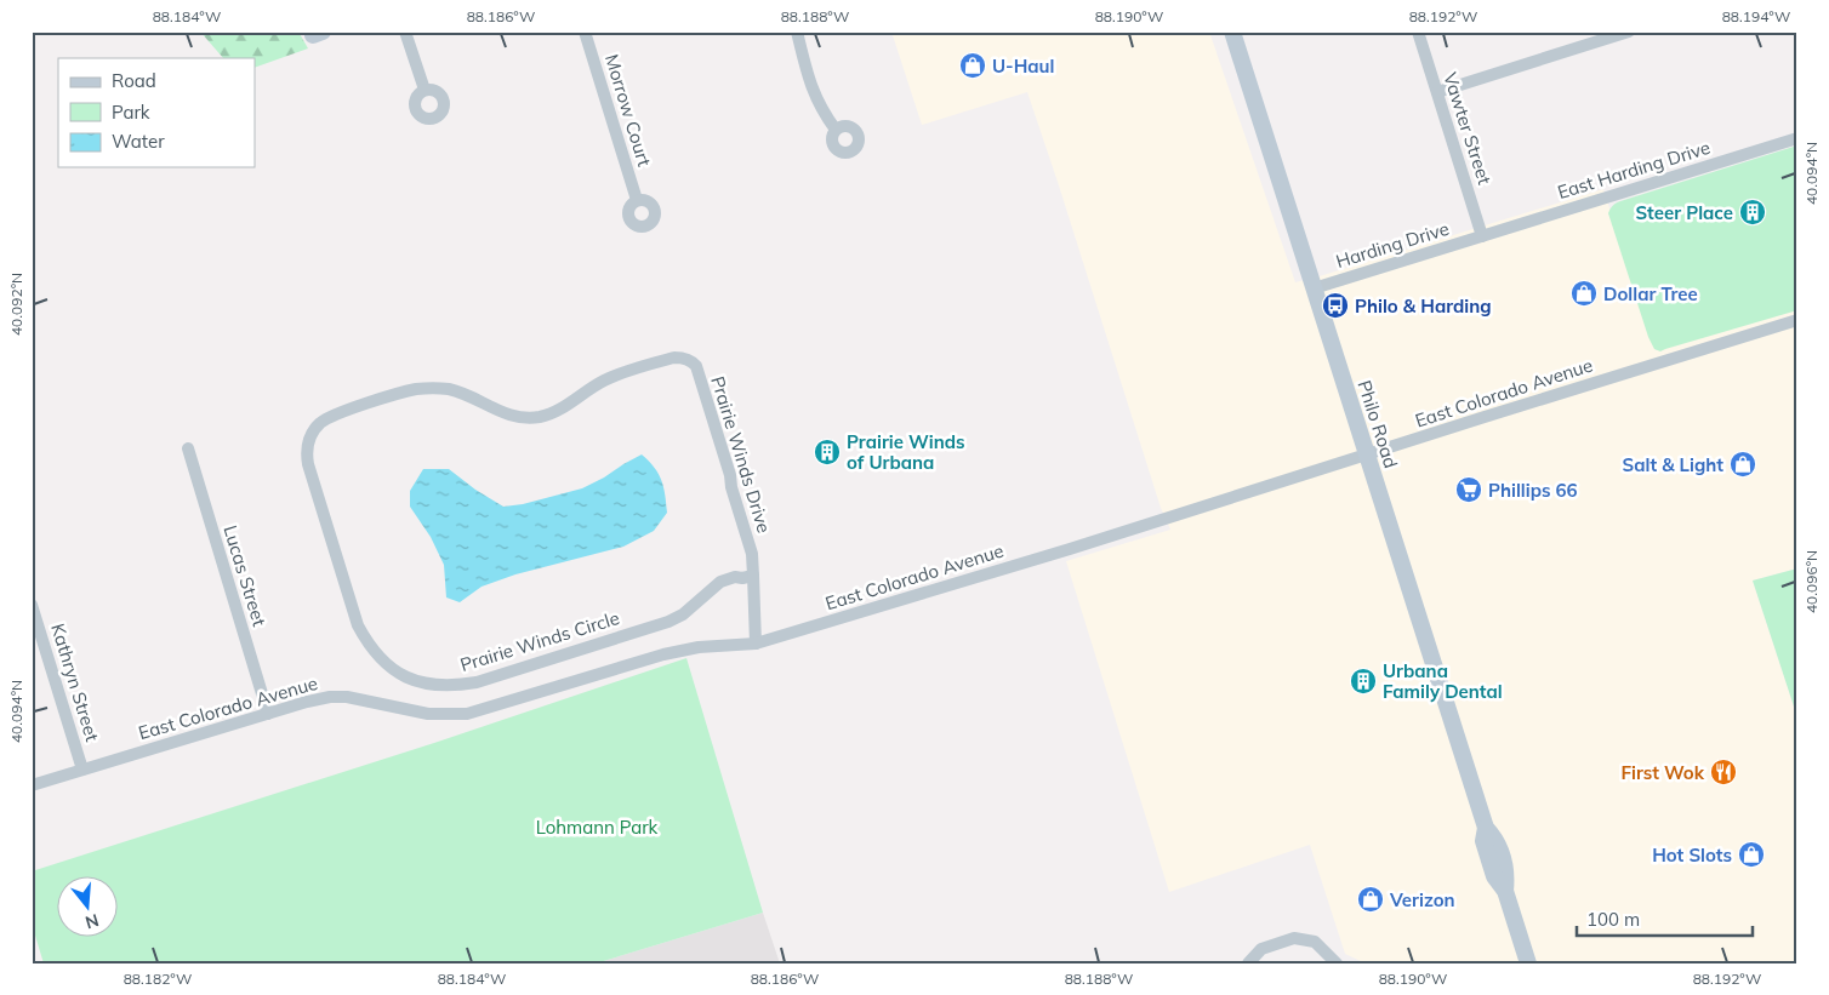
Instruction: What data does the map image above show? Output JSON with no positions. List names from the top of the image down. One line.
{"streets":{"main road":["Philo Road"],"street":["Morrow Court","Vawter Street","East Harding Drive","Harding Drive","East Colorado Avenue","Prairie Winds Drive","Lucas Street","Prairie Winds Circle","Kathryn Street"]},"crossings":[["Vawter Street","East Harding Drive"],["Vawter Street","Harding Drive"],["East Harding Drive","Harding Drive"],["Harding Drive","Philo Road"],["East Colorado Avenue","Philo Road"],["East Colorado Avenue","Prairie Winds Drive"],["East Colorado Avenue","Lucas Street"],["East Colorado Avenue","Kathryn Street"],["Prairie Winds Drive","Prairie Winds Circle"]],"parks":["Lohmann Park"],"places":{"shop":["U-Haul","Dollar Tree","Salt & Light","Hot Slots","Verizon"],"building":["Steer Place","Prairie Winds of Urbana","Urbana Family Dental"],"bus stop":["Philo & Harding"],"supermarket":["Phillips 66"],"restaurant":["First Wok"]},"legend":["Road","Park","Water"],"scale_bar":"100 m","north":"bottom","coordinates":["88.184°W","88.186°W","88.188°W","88.190°W","88.192°W","88.194°W","40.094°N","40.092°N","40.096°N","88.182°W"]}
